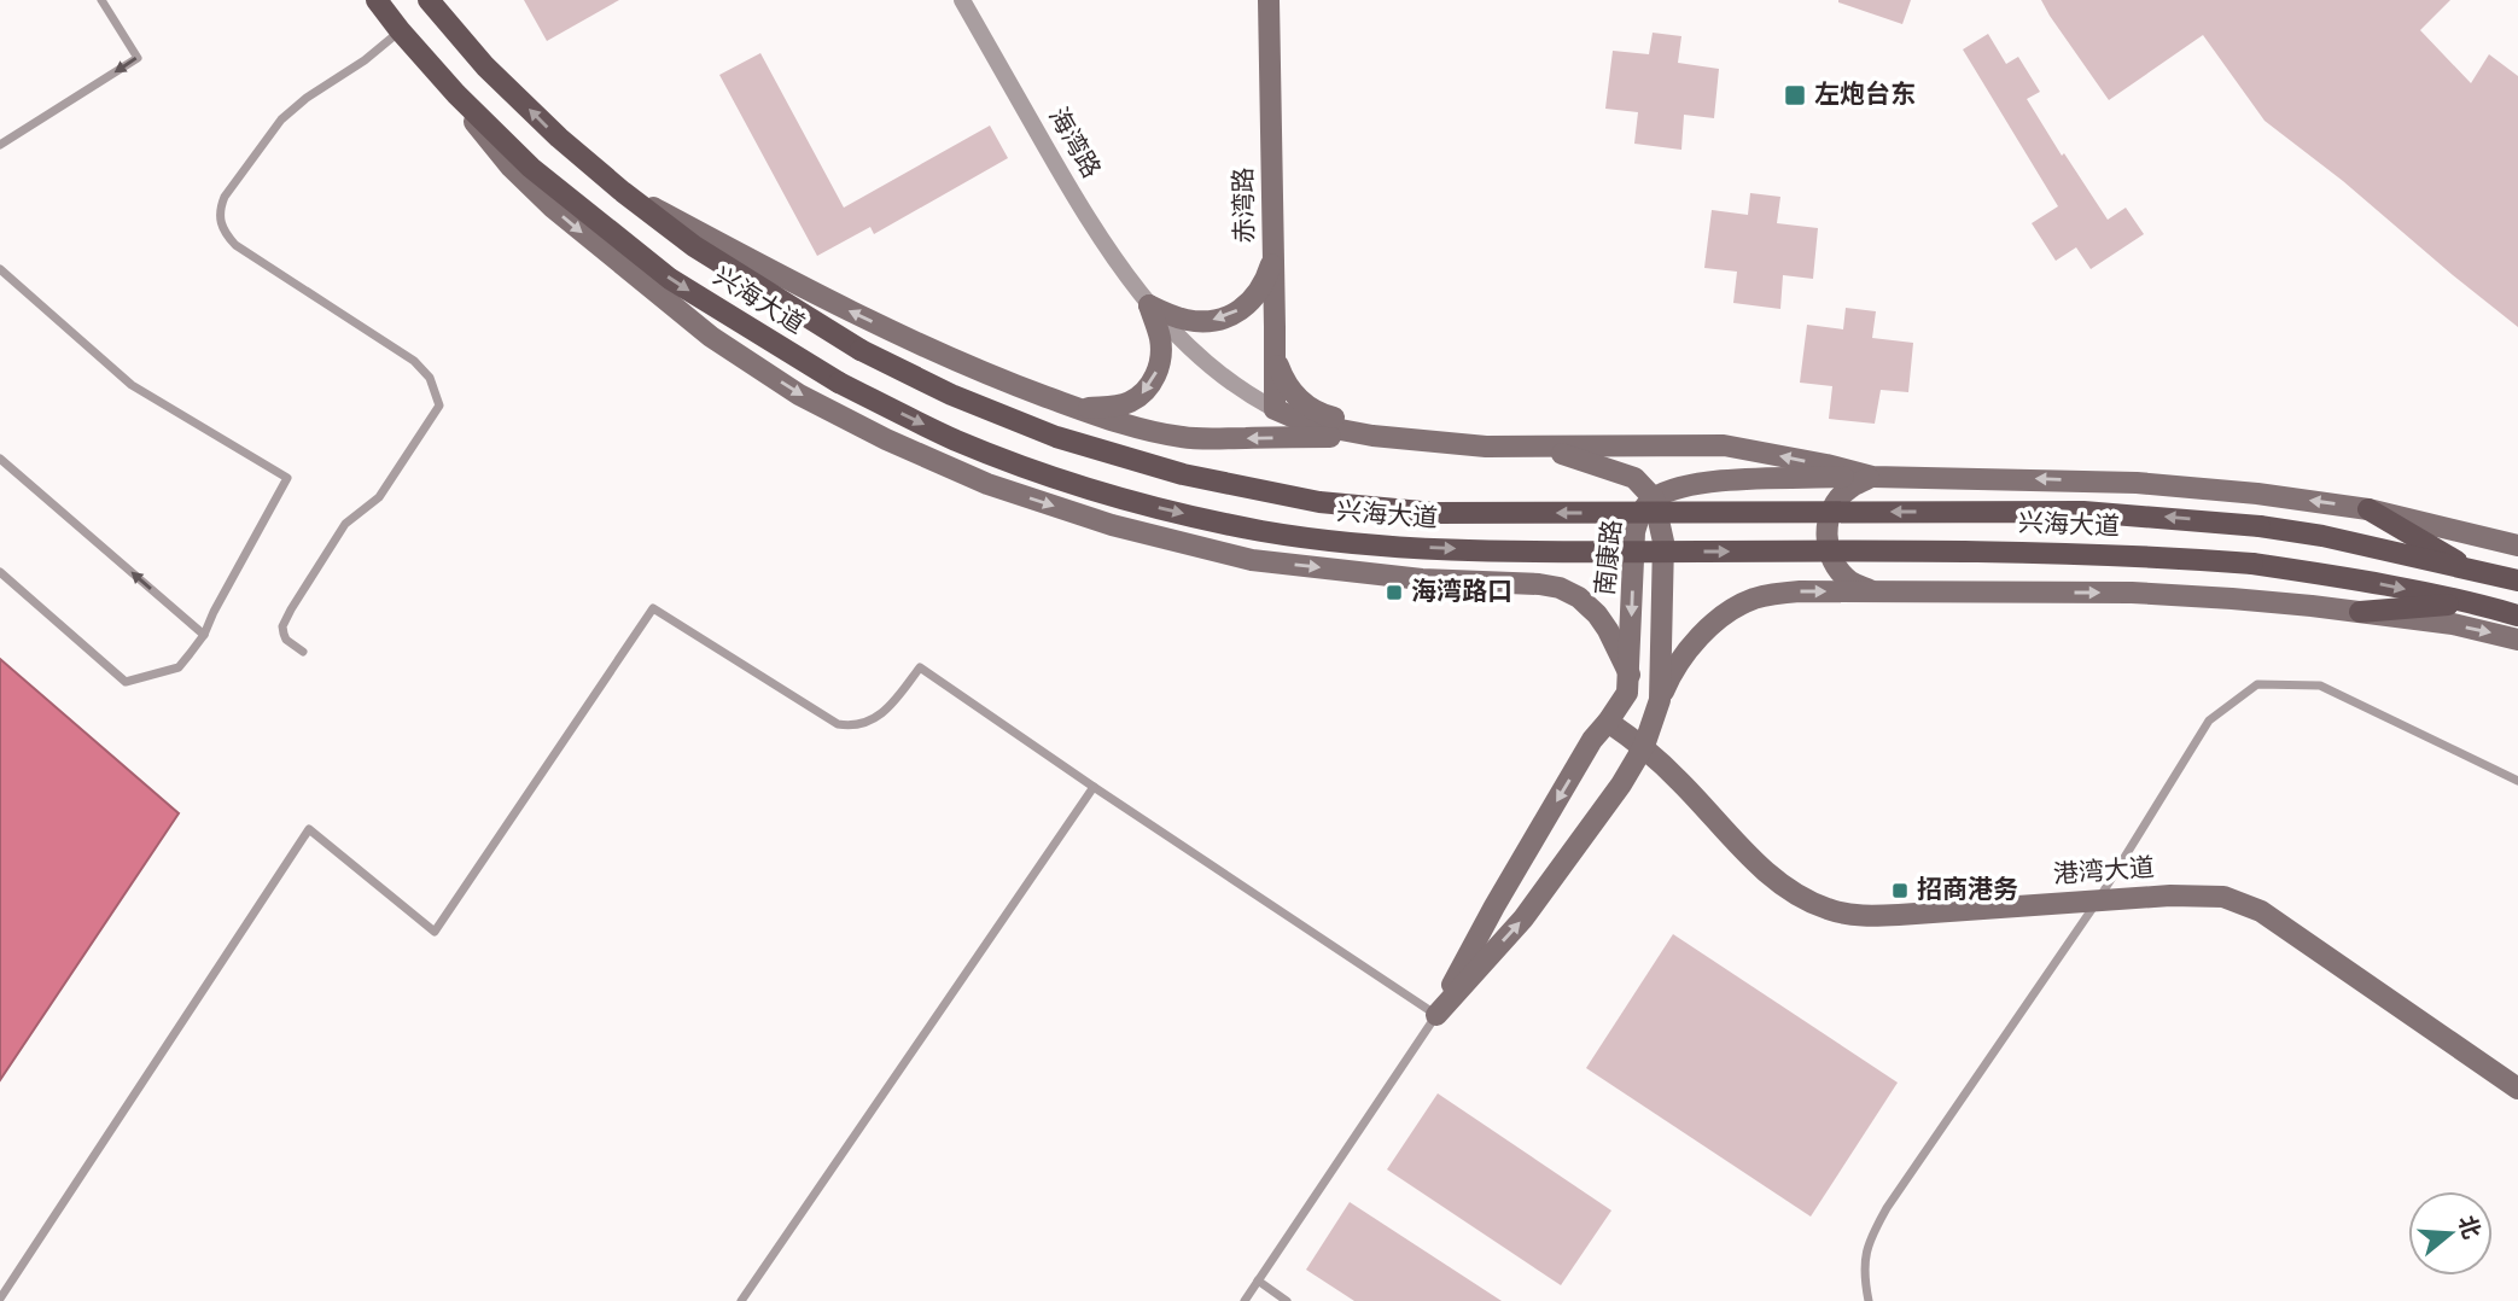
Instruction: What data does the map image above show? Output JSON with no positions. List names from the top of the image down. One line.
{"streets":{"main road":["兴海大道"],"street":["海湾路","赤湾路","南康路","港湾大道"]},"crossings":[["海湾路","赤湾路"],["海湾路","兴海大道"],["赤湾路","兴海大道"],["兴海大道","南康路"],["南康路","港湾大道"]],"places":{"transit":["左炮台东","海湾路口","招商港务"]},"north":"right"}
